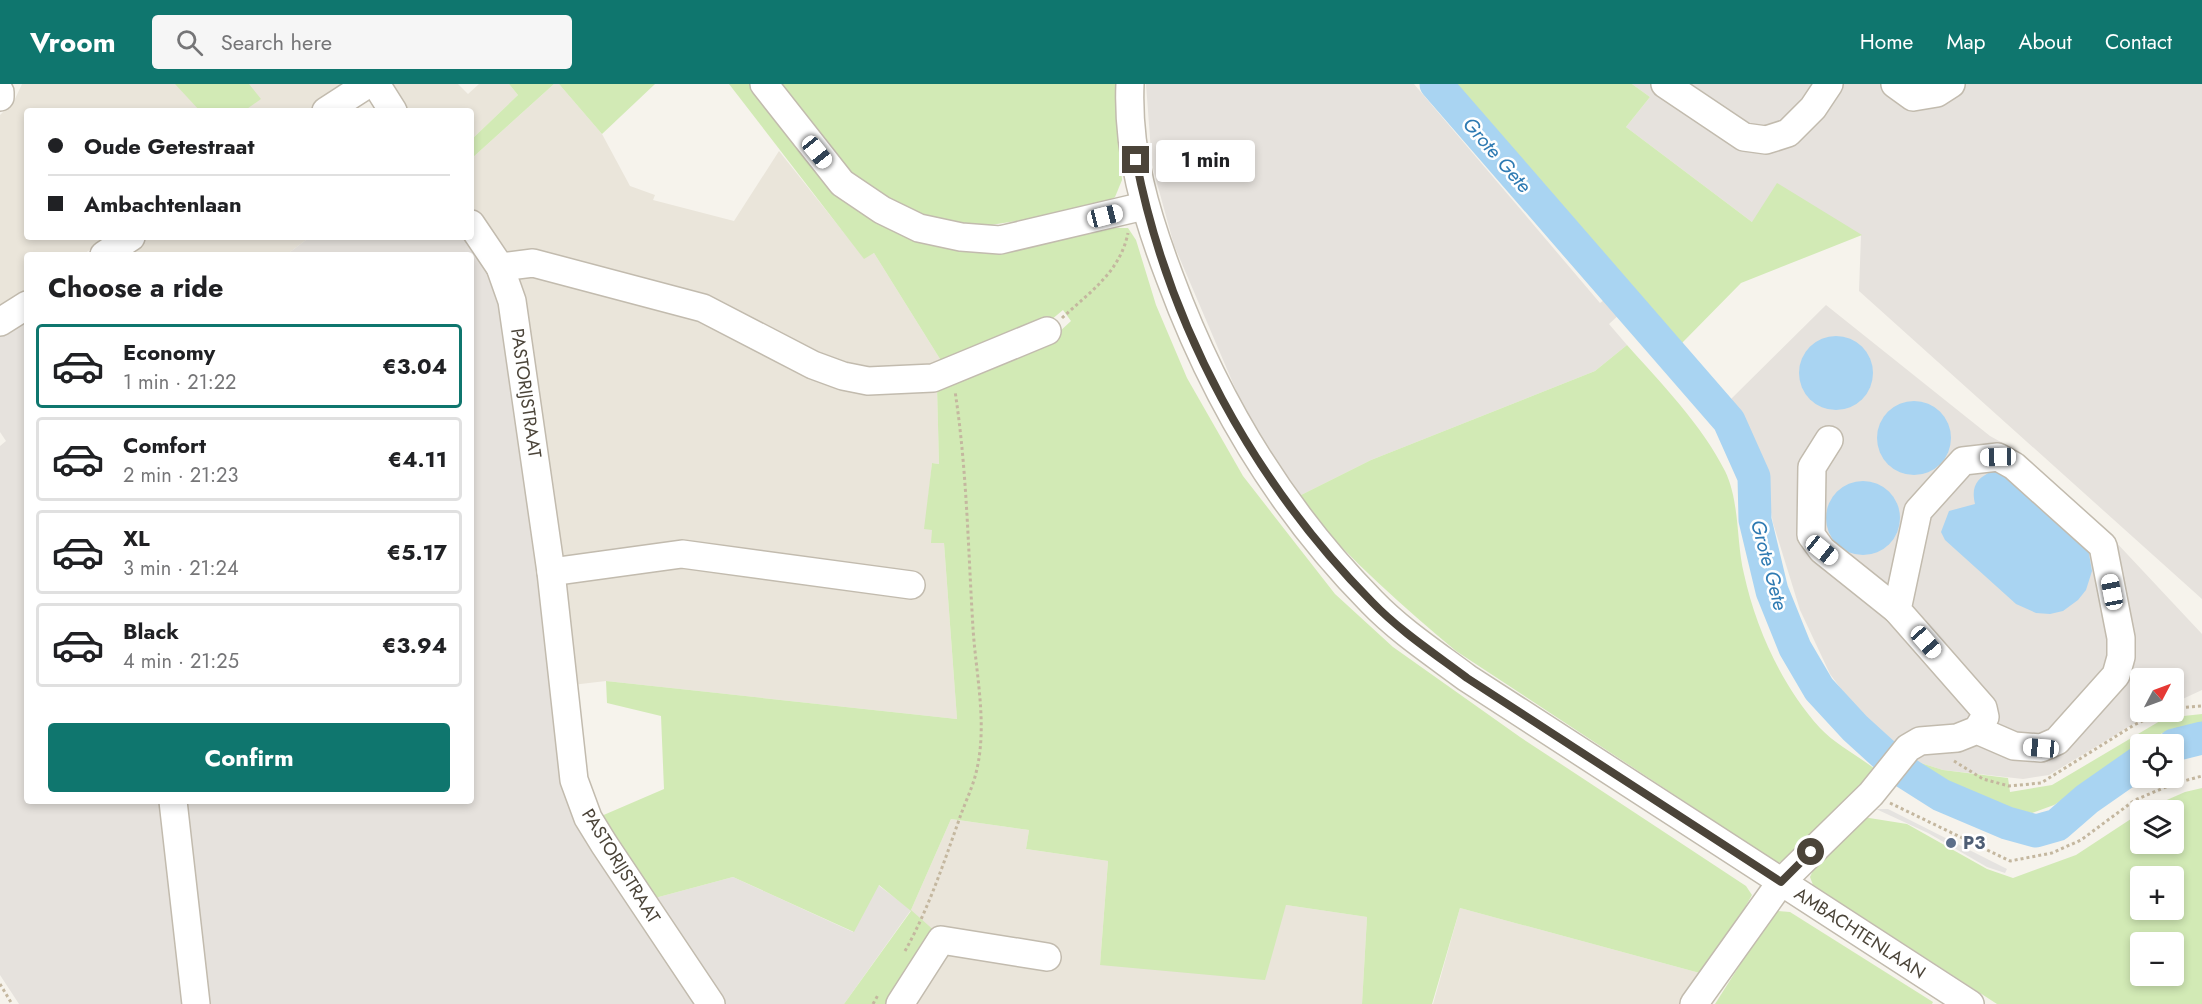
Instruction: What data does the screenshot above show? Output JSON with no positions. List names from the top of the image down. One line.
{"streets":{"street":["PASTORIJSTRAAT","AMBACHTENLAAN"]},"water":["Grote Gete"],"places":["P3"],"north":"top right","page":{"header":"Vroom","search":"Search here","nav":["Home","Map","About","Contact"],"banner":["Oude Getestraat","Ambachtenlaan"],"bubble":"1 min","heading":"Choose a ride","list":[{"name":"Economy","note":"1 min · 21:22","value":"€3.04"},{"name":"Comfort","note":"2 min · 21:23","value":"€4.11"},{"name":"XL","note":"3 min · 21:24","value":"€5.17"},{"name":"Black","note":"4 min · 21:25","value":"€3.94"}],"map_buttons":["+","−"],"buttons":"Confirm"}}
